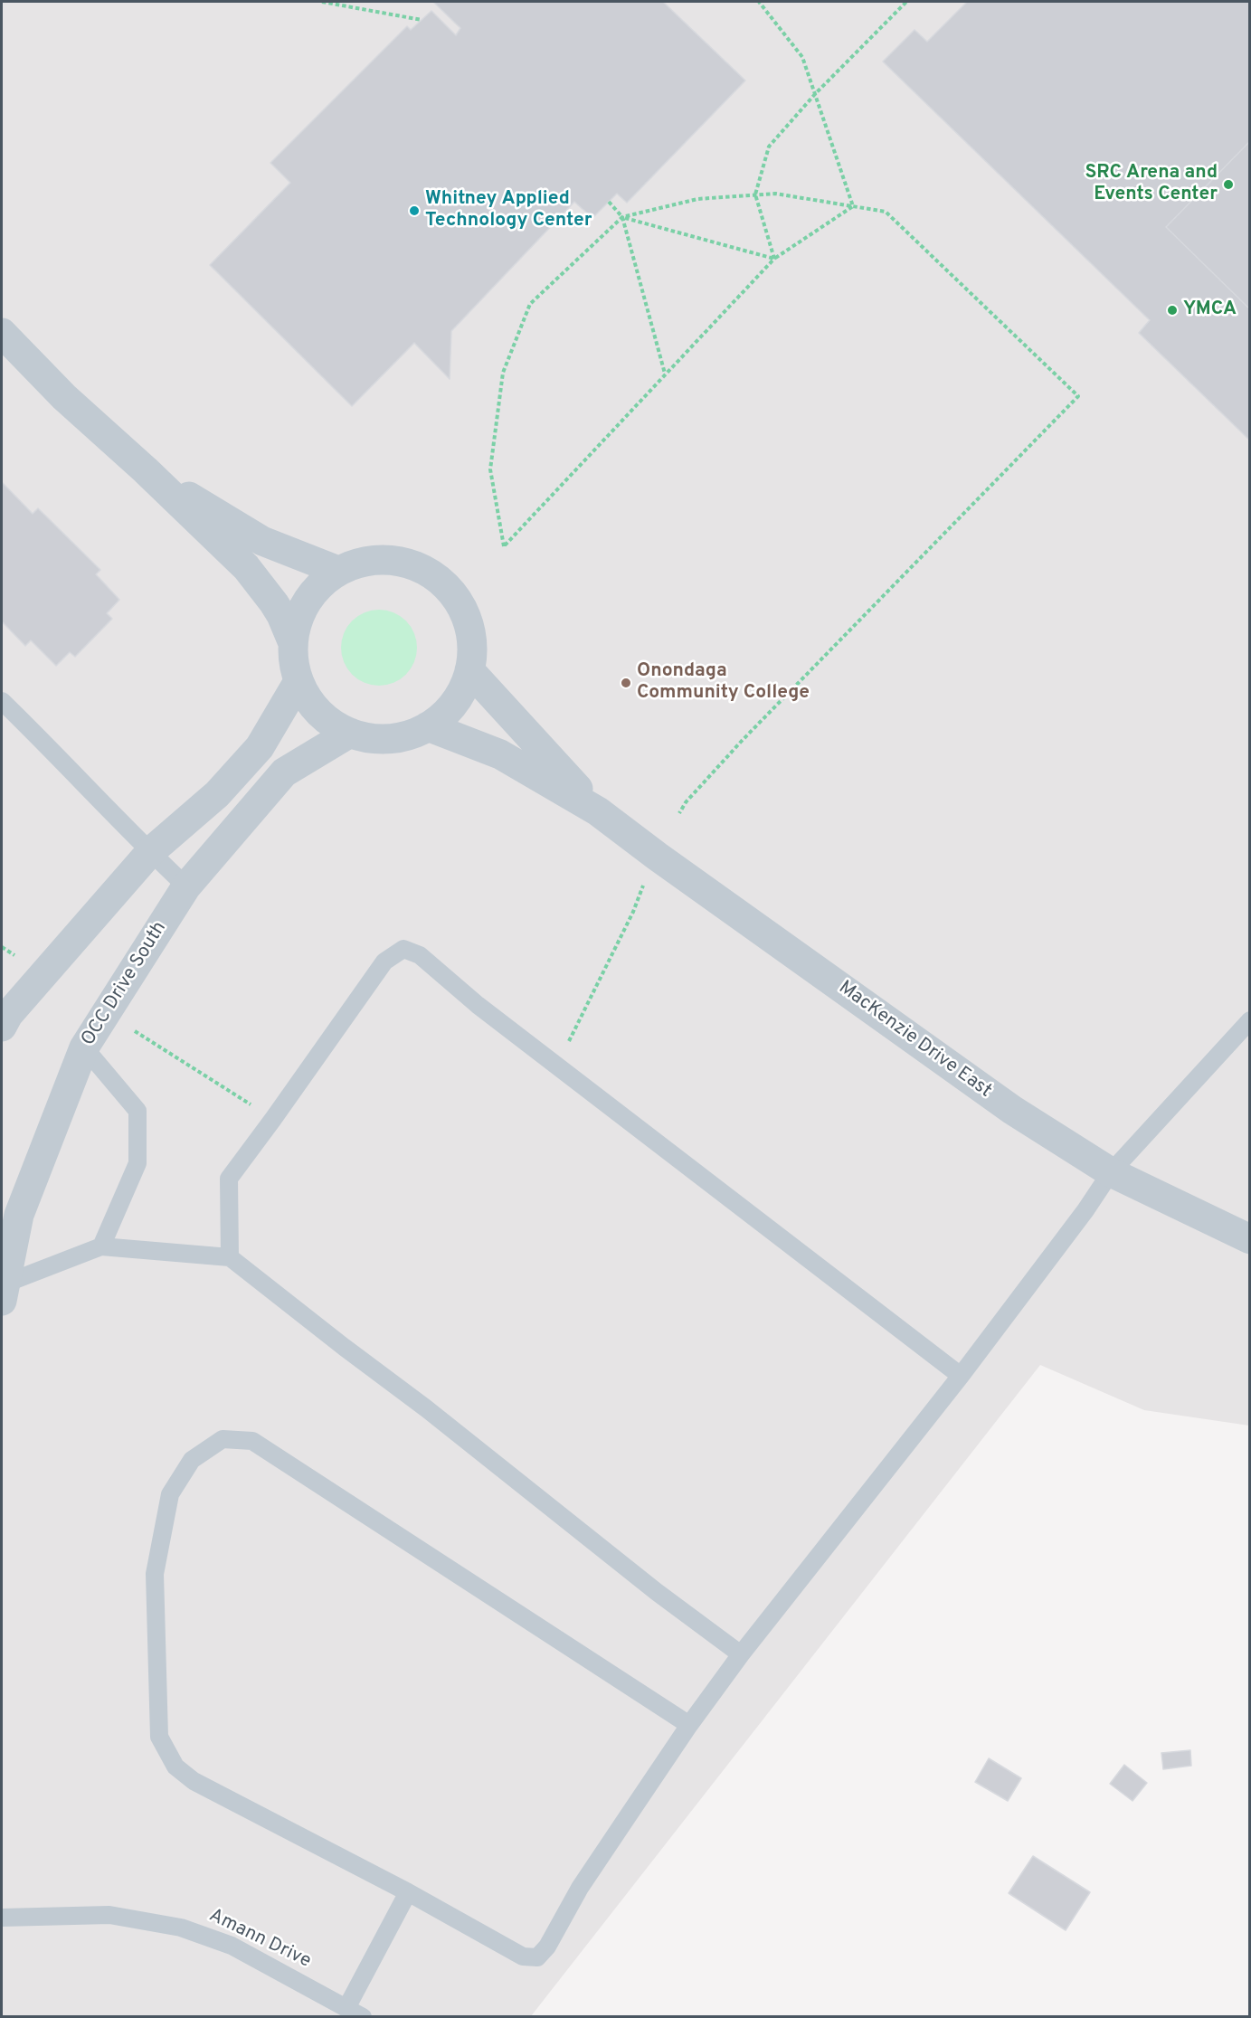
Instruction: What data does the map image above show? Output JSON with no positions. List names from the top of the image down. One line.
{"streets":{"street":["OCC Drive South","MacKenzie Drive East"],"lane":["Amann Drive"]},"crossings":[["OCC Drive South","MacKenzie Drive East"]],"places":["SRC Arena and Events Center","Whitney Applied Technology Center","YMCA","Onondaga Community College"]}
